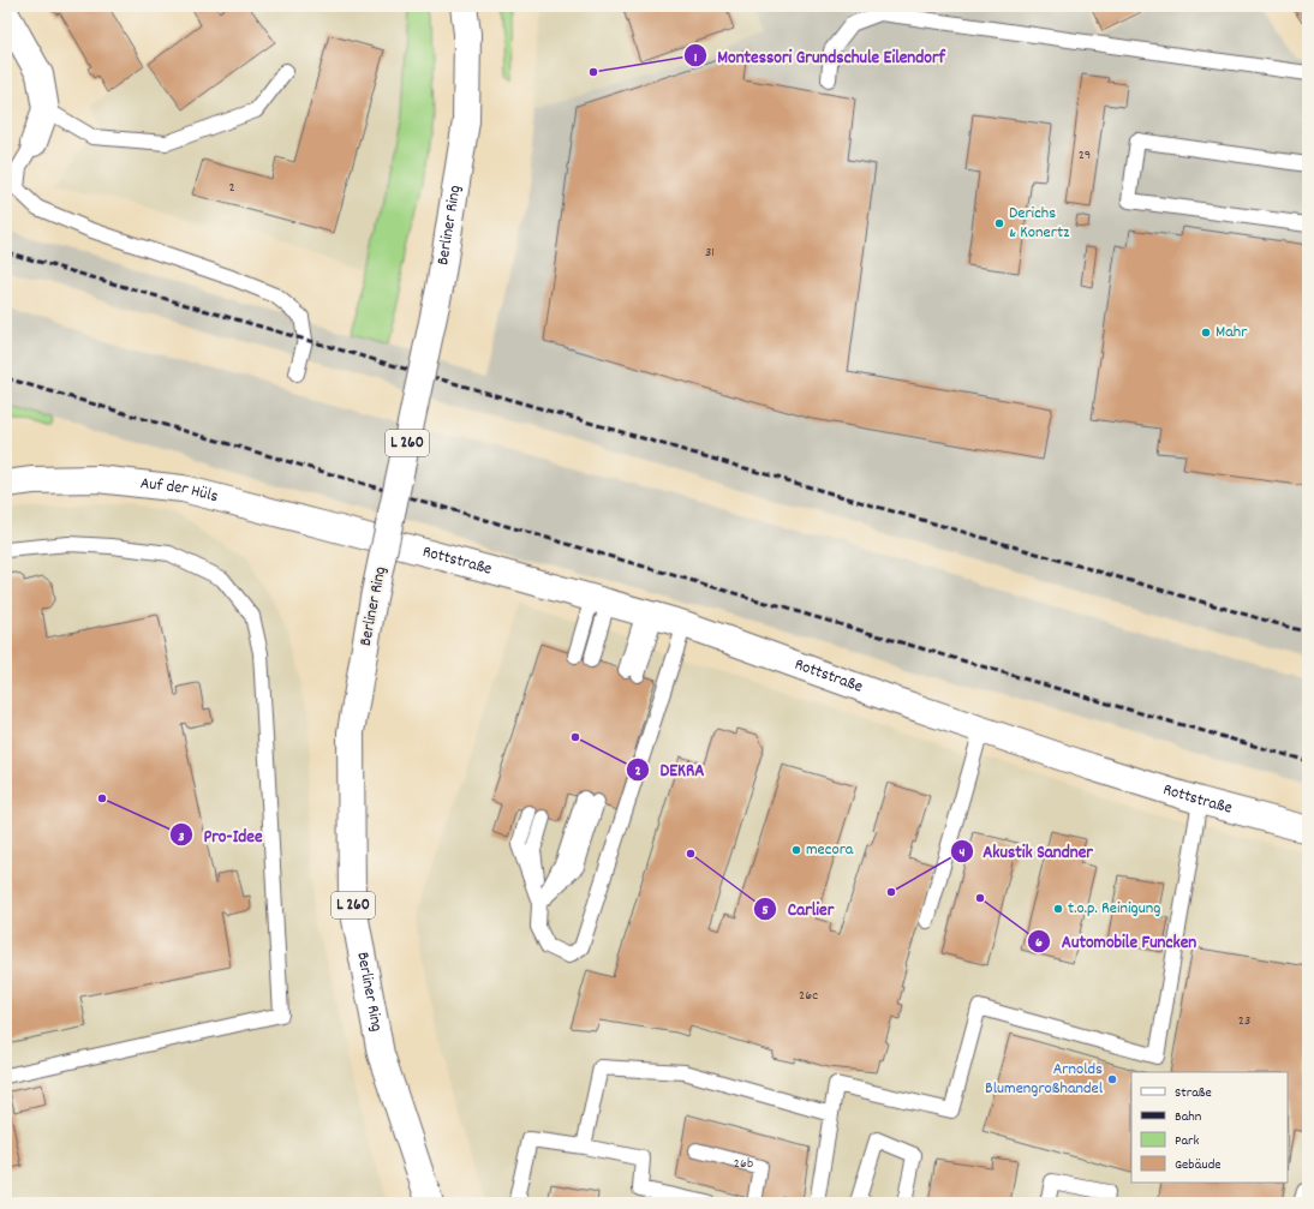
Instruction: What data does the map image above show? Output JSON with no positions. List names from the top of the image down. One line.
{"streets":{"street":["Berliner Ring","L 260","Auf der Hüls","Rottstraße"]},"crossings":[["Auf der Hüls","Rottstraße"]],"places":["Montessori Grundschule Eilendorf","Derichs & Konertz","Mahr","DEKRA","Pro-Idee","mecora","Carlier","Akustik Sandner","Automobile Funcken","t.o.p. Reinigung","Arnolds Blumengroßhandel"],"house_numbers":["29","2","31","26c","23","26b"],"legend":["Straße","Bahn","Park","Gebäude"]}
